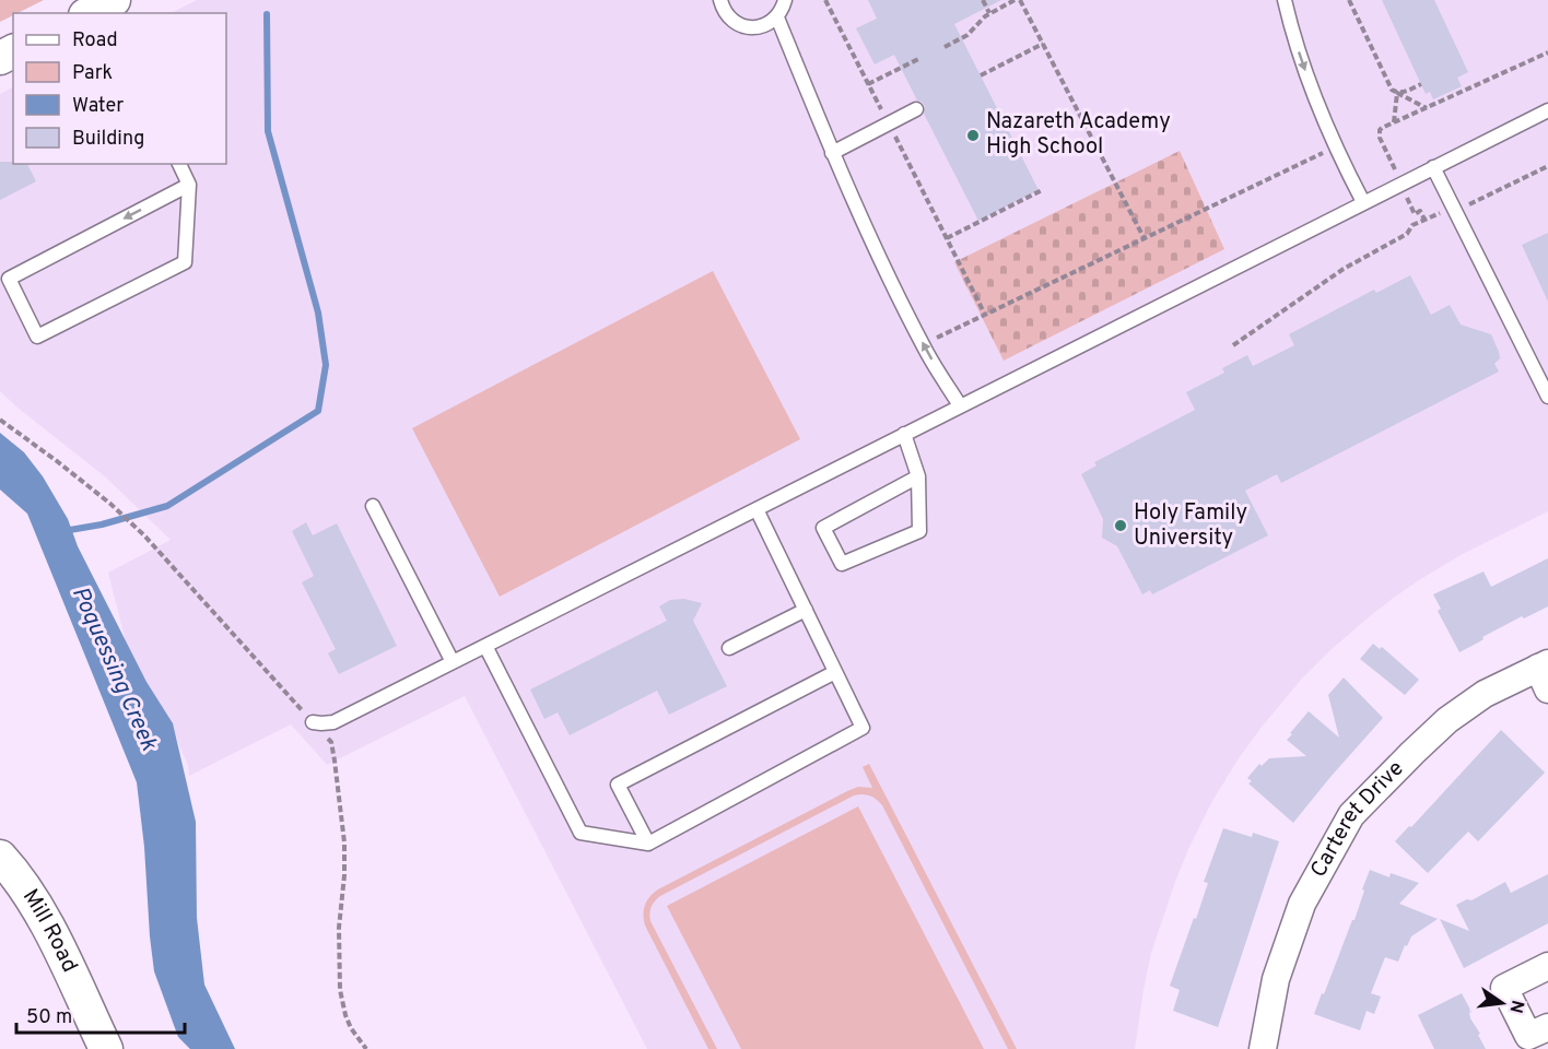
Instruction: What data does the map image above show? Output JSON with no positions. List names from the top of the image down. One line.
{"streets":{"street":["Carteret Drive","Mill Road"]},"water":["Poquessing Creek"],"places":["Nazareth Academy High School","Holy Family University"],"legend":["Road","Park","Water","Building"],"scale_bar":"50 m","north":"right"}
